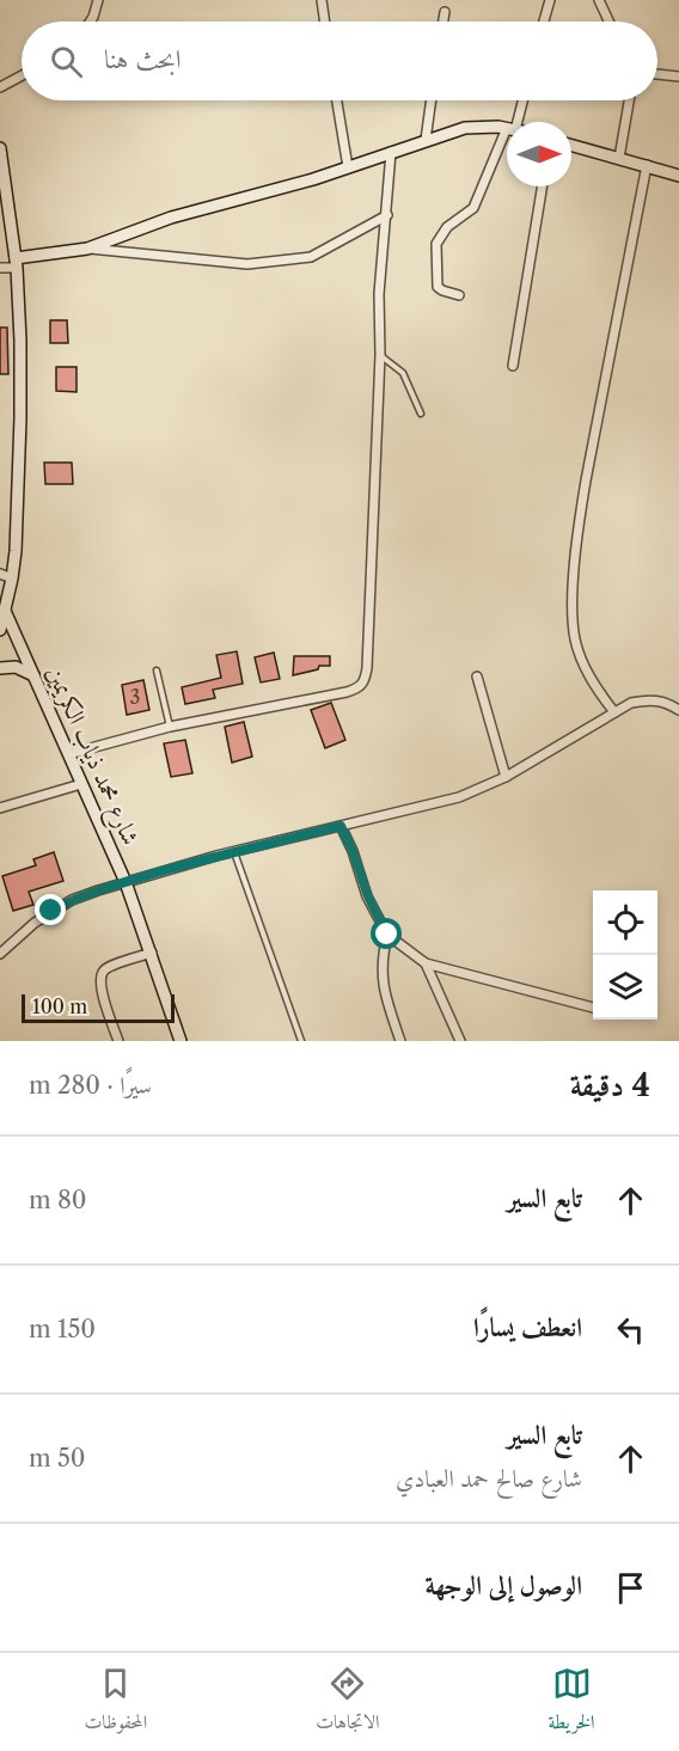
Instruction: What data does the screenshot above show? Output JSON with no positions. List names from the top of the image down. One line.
{"streets":{"street":["شارع محمد ذياب الكريمين"]},"house_numbers":["3"],"scale_bar":"100 m","north":"right","page":{"search":"ابحث هنا","scale":"100 m","heading":["4 دقيقة","سيرًا · 280 m"],"list":[["تابع السير","80 m"],["انعطف يسارًا","150 m"],["تابع السير","شارع صالح حمد العبادي","50 m"],"الوصول إلى الوجهة"],"nav":["الخريطة","الاتجاهات","المحفوظات"]}}
